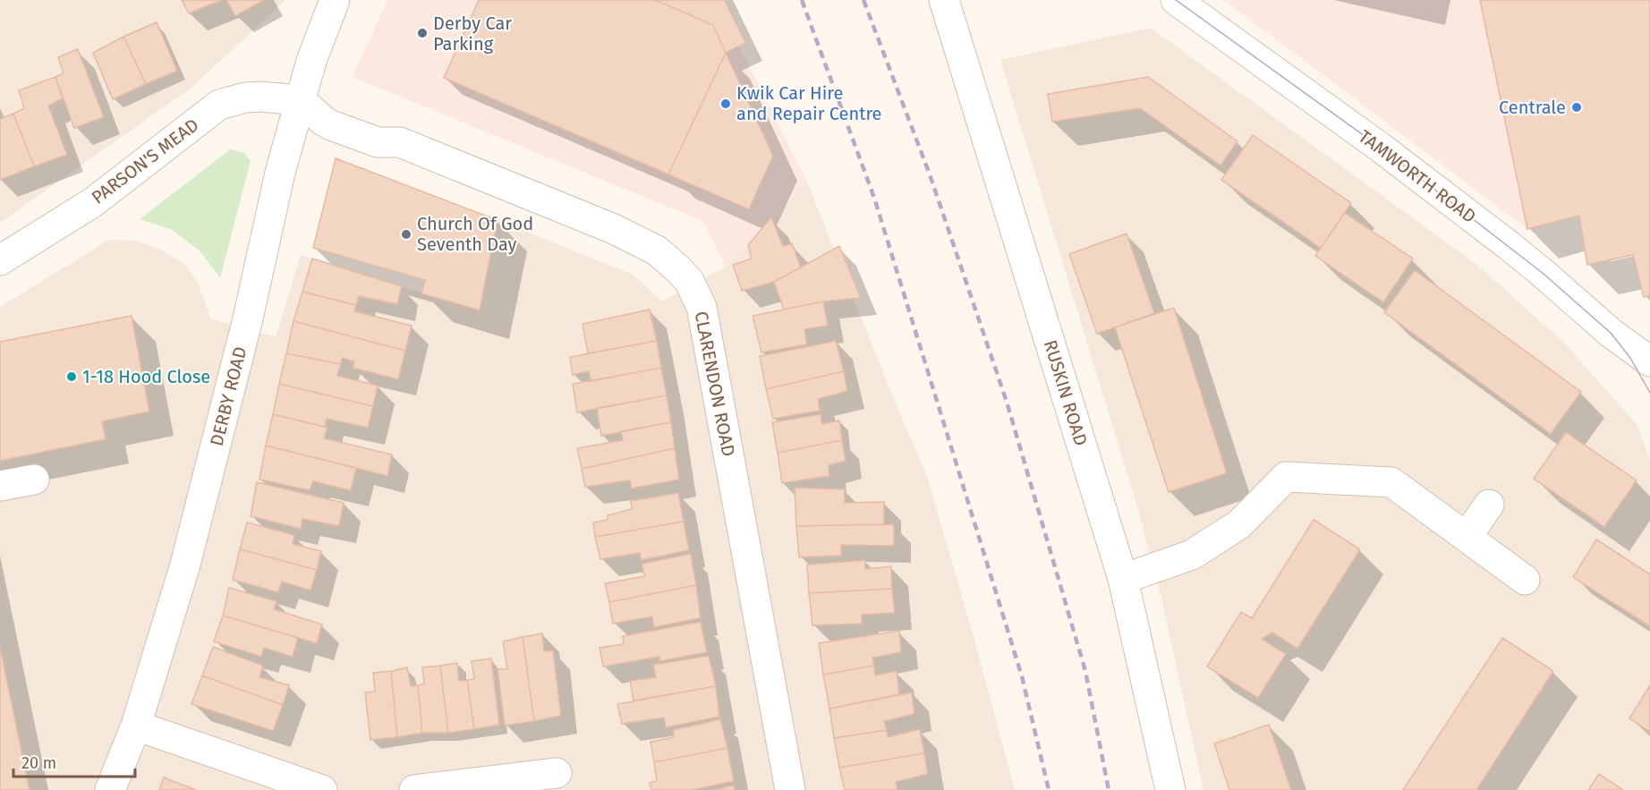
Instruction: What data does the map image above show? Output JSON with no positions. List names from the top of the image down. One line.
{"streets":{"street":["PARSON'S MEAD","TAMWORTH ROAD","CLARENDON ROAD","RUSKIN ROAD","DERBY ROAD"]},"crossings":[["PARSON'S MEAD","CLARENDON ROAD"],["PARSON'S MEAD","DERBY ROAD"],["CLARENDON ROAD","DERBY ROAD"]],"places":["Derby Car Parking","Kwik Car Hire and Repair Centre","Centrale","Church Of God Seventh Day","1-18 Hood Close"],"scale_bar":"20 m"}
